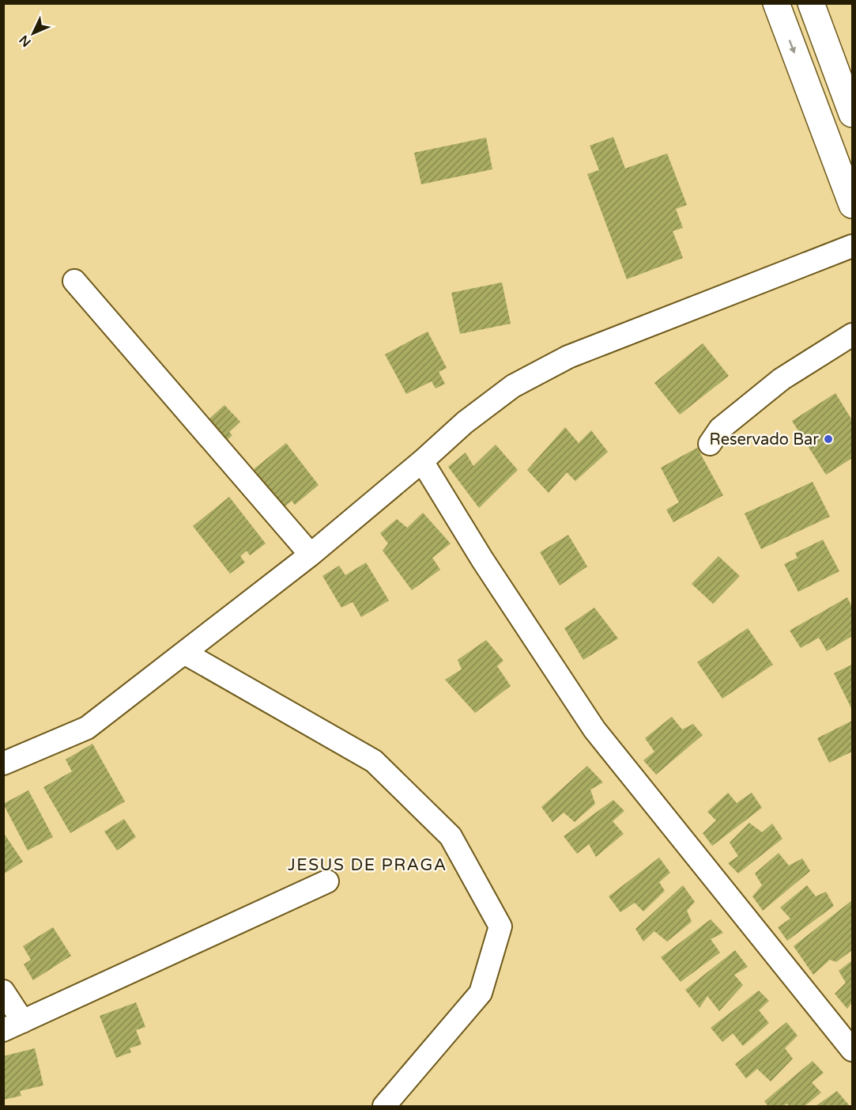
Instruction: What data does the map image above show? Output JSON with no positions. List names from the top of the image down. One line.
{"districts":["JESUS DE PRAGA"],"places":["Reservado Bar"],"north":"bottom left"}
